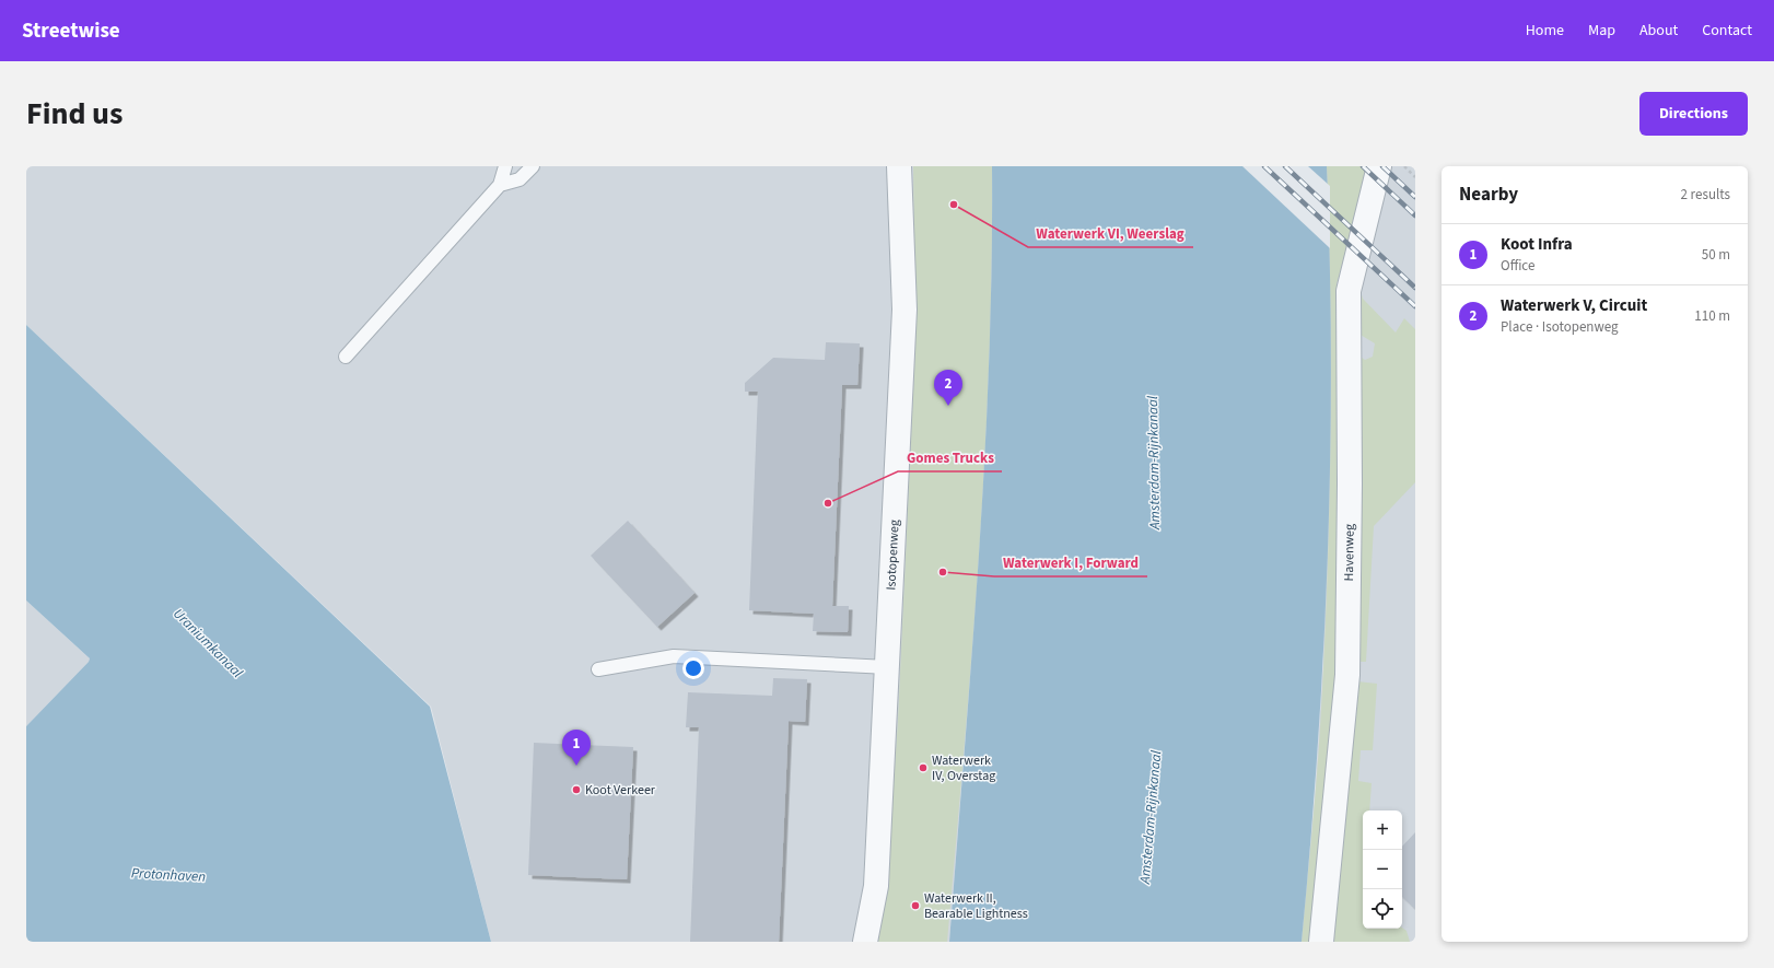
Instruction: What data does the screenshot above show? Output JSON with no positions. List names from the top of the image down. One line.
{"streets":{"street":["Havenweg","Isotopenweg"]},"water":["Amsterdam-Rijnkanaal","Uraniumkanaal","Protonhaven"],"places":["Waterwerk VI, Weerslag","Gomes Trucks","Waterwerk I, Forward","Waterwerk IV, Overstag","Koot Verkeer","Waterwerk II, Bearable Lightness"],"page":{"header":"Streetwise","nav":["Home","Map","About","Contact"],"title":"Find us","buttons":"Directions","heading":["Nearby","2 results"],"list":[{"mark":"1","name":"Koot Infra","note":"Office","value":"50 m"},{"mark":"2","name":"Waterwerk V, Circuit","note":"Place · Isotopenweg","value":"110 m"}],"pins":["2","1"],"map_buttons":["+","−"]}}
